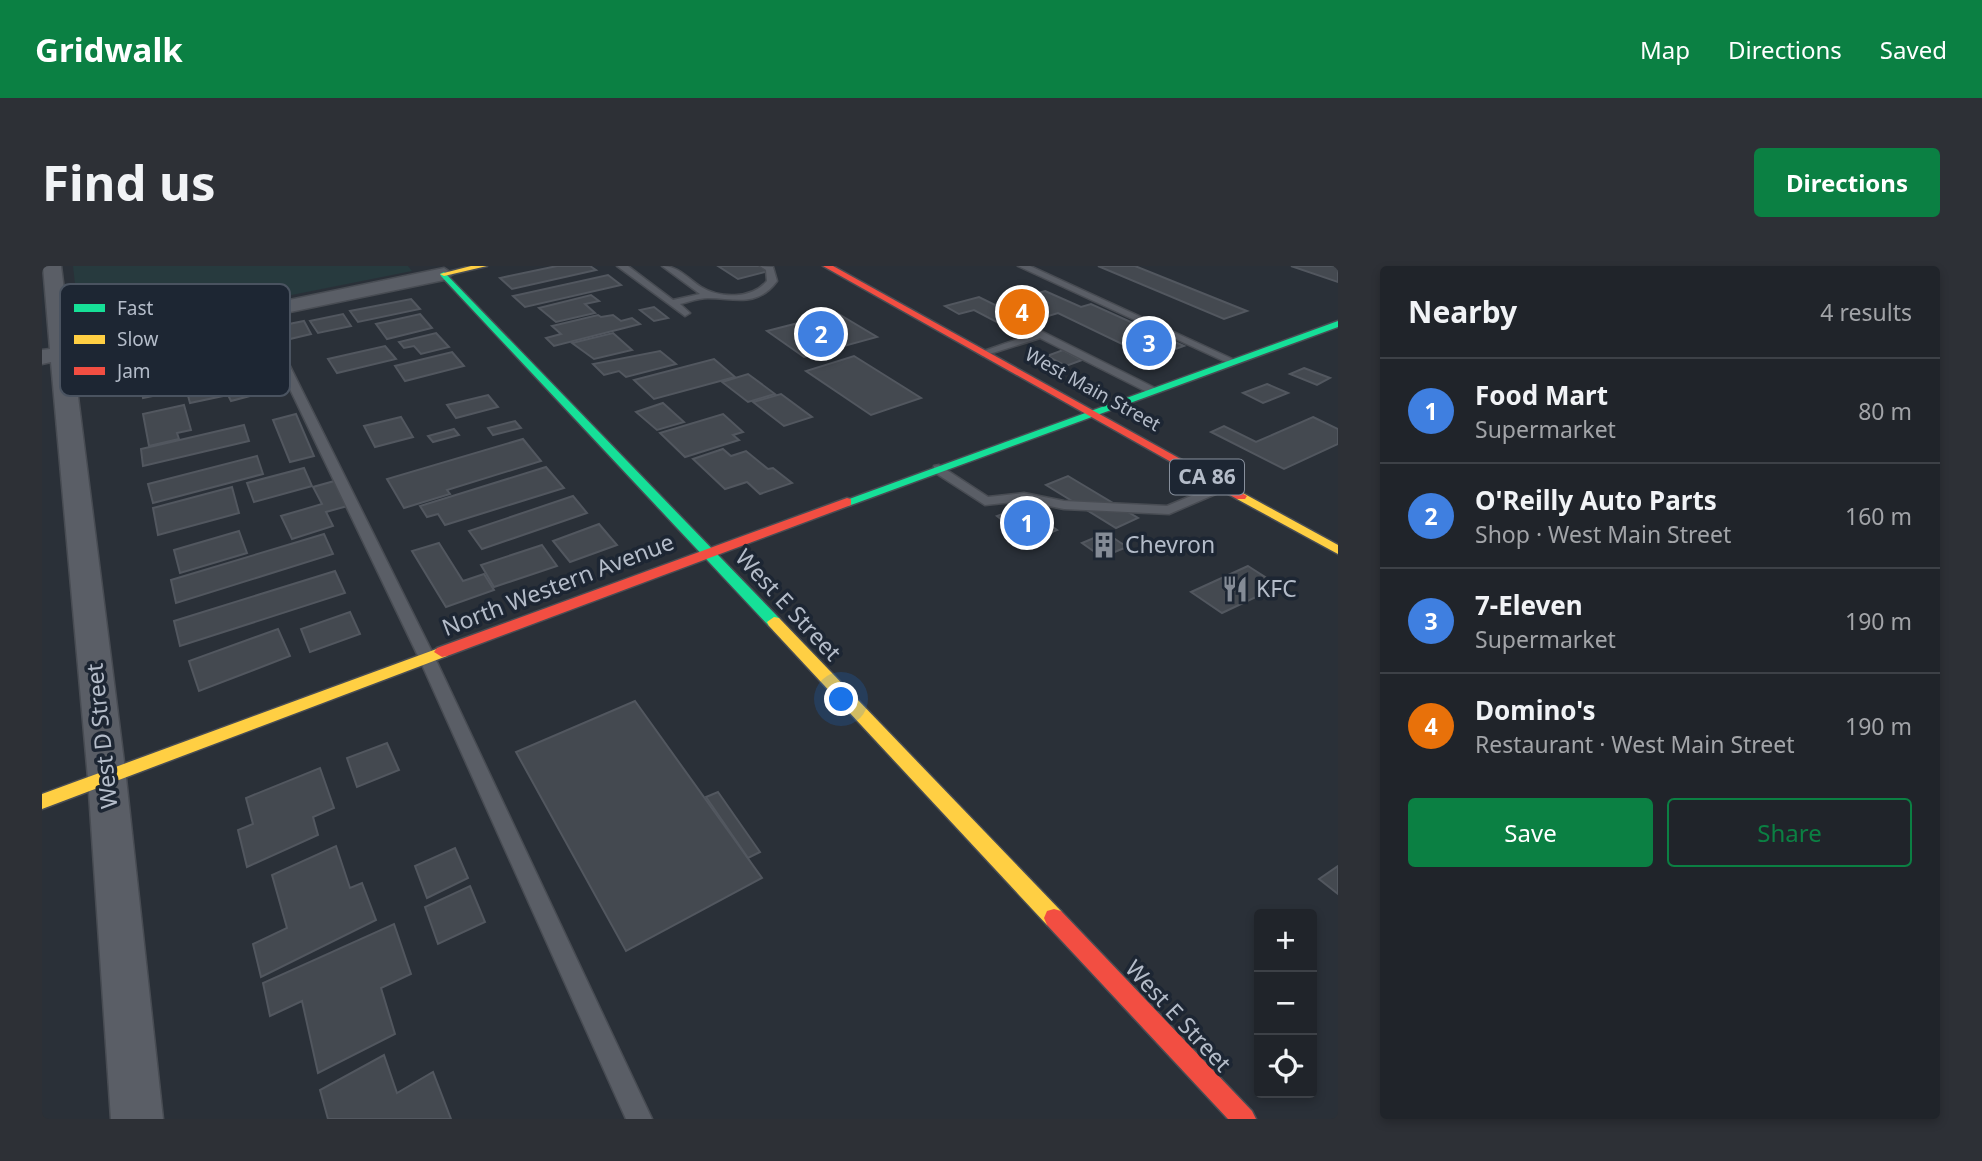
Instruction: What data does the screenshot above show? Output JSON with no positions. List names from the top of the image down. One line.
{"streets":{"main road":["West Main Street","CA 86","North Western Avenue","West E Street"],"street":["West D Street"]},"crossings":[["West Main Street","North Western Avenue"],["North Western Avenue","West E Street"],["North Western Avenue","West D Street"]],"places":{"building":["Chevron"],"restaurant":["KFC"]},"legend":["Fast","Slow","Jam"],"page":{"header":"Gridwalk","nav":["Map","Directions","Saved"],"buttons":["Directions",["Save","Share"]],"title":"Find us","heading":["Nearby","4 results"],"pins":["4","2","3","1"],"list":[{"mark":"1","name":"Food Mart","note":"Supermarket","value":"80 m"},{"mark":"2","name":"O'Reilly Auto Parts","note":"Shop · West Main Street","value":"160 m"},{"mark":"3","name":"7-Eleven","note":"Supermarket","value":"190 m"},{"mark":"4","name":"Domino's","note":"Restaurant · West Main Street","value":"190 m"}],"map_buttons":["+","−"]}}
